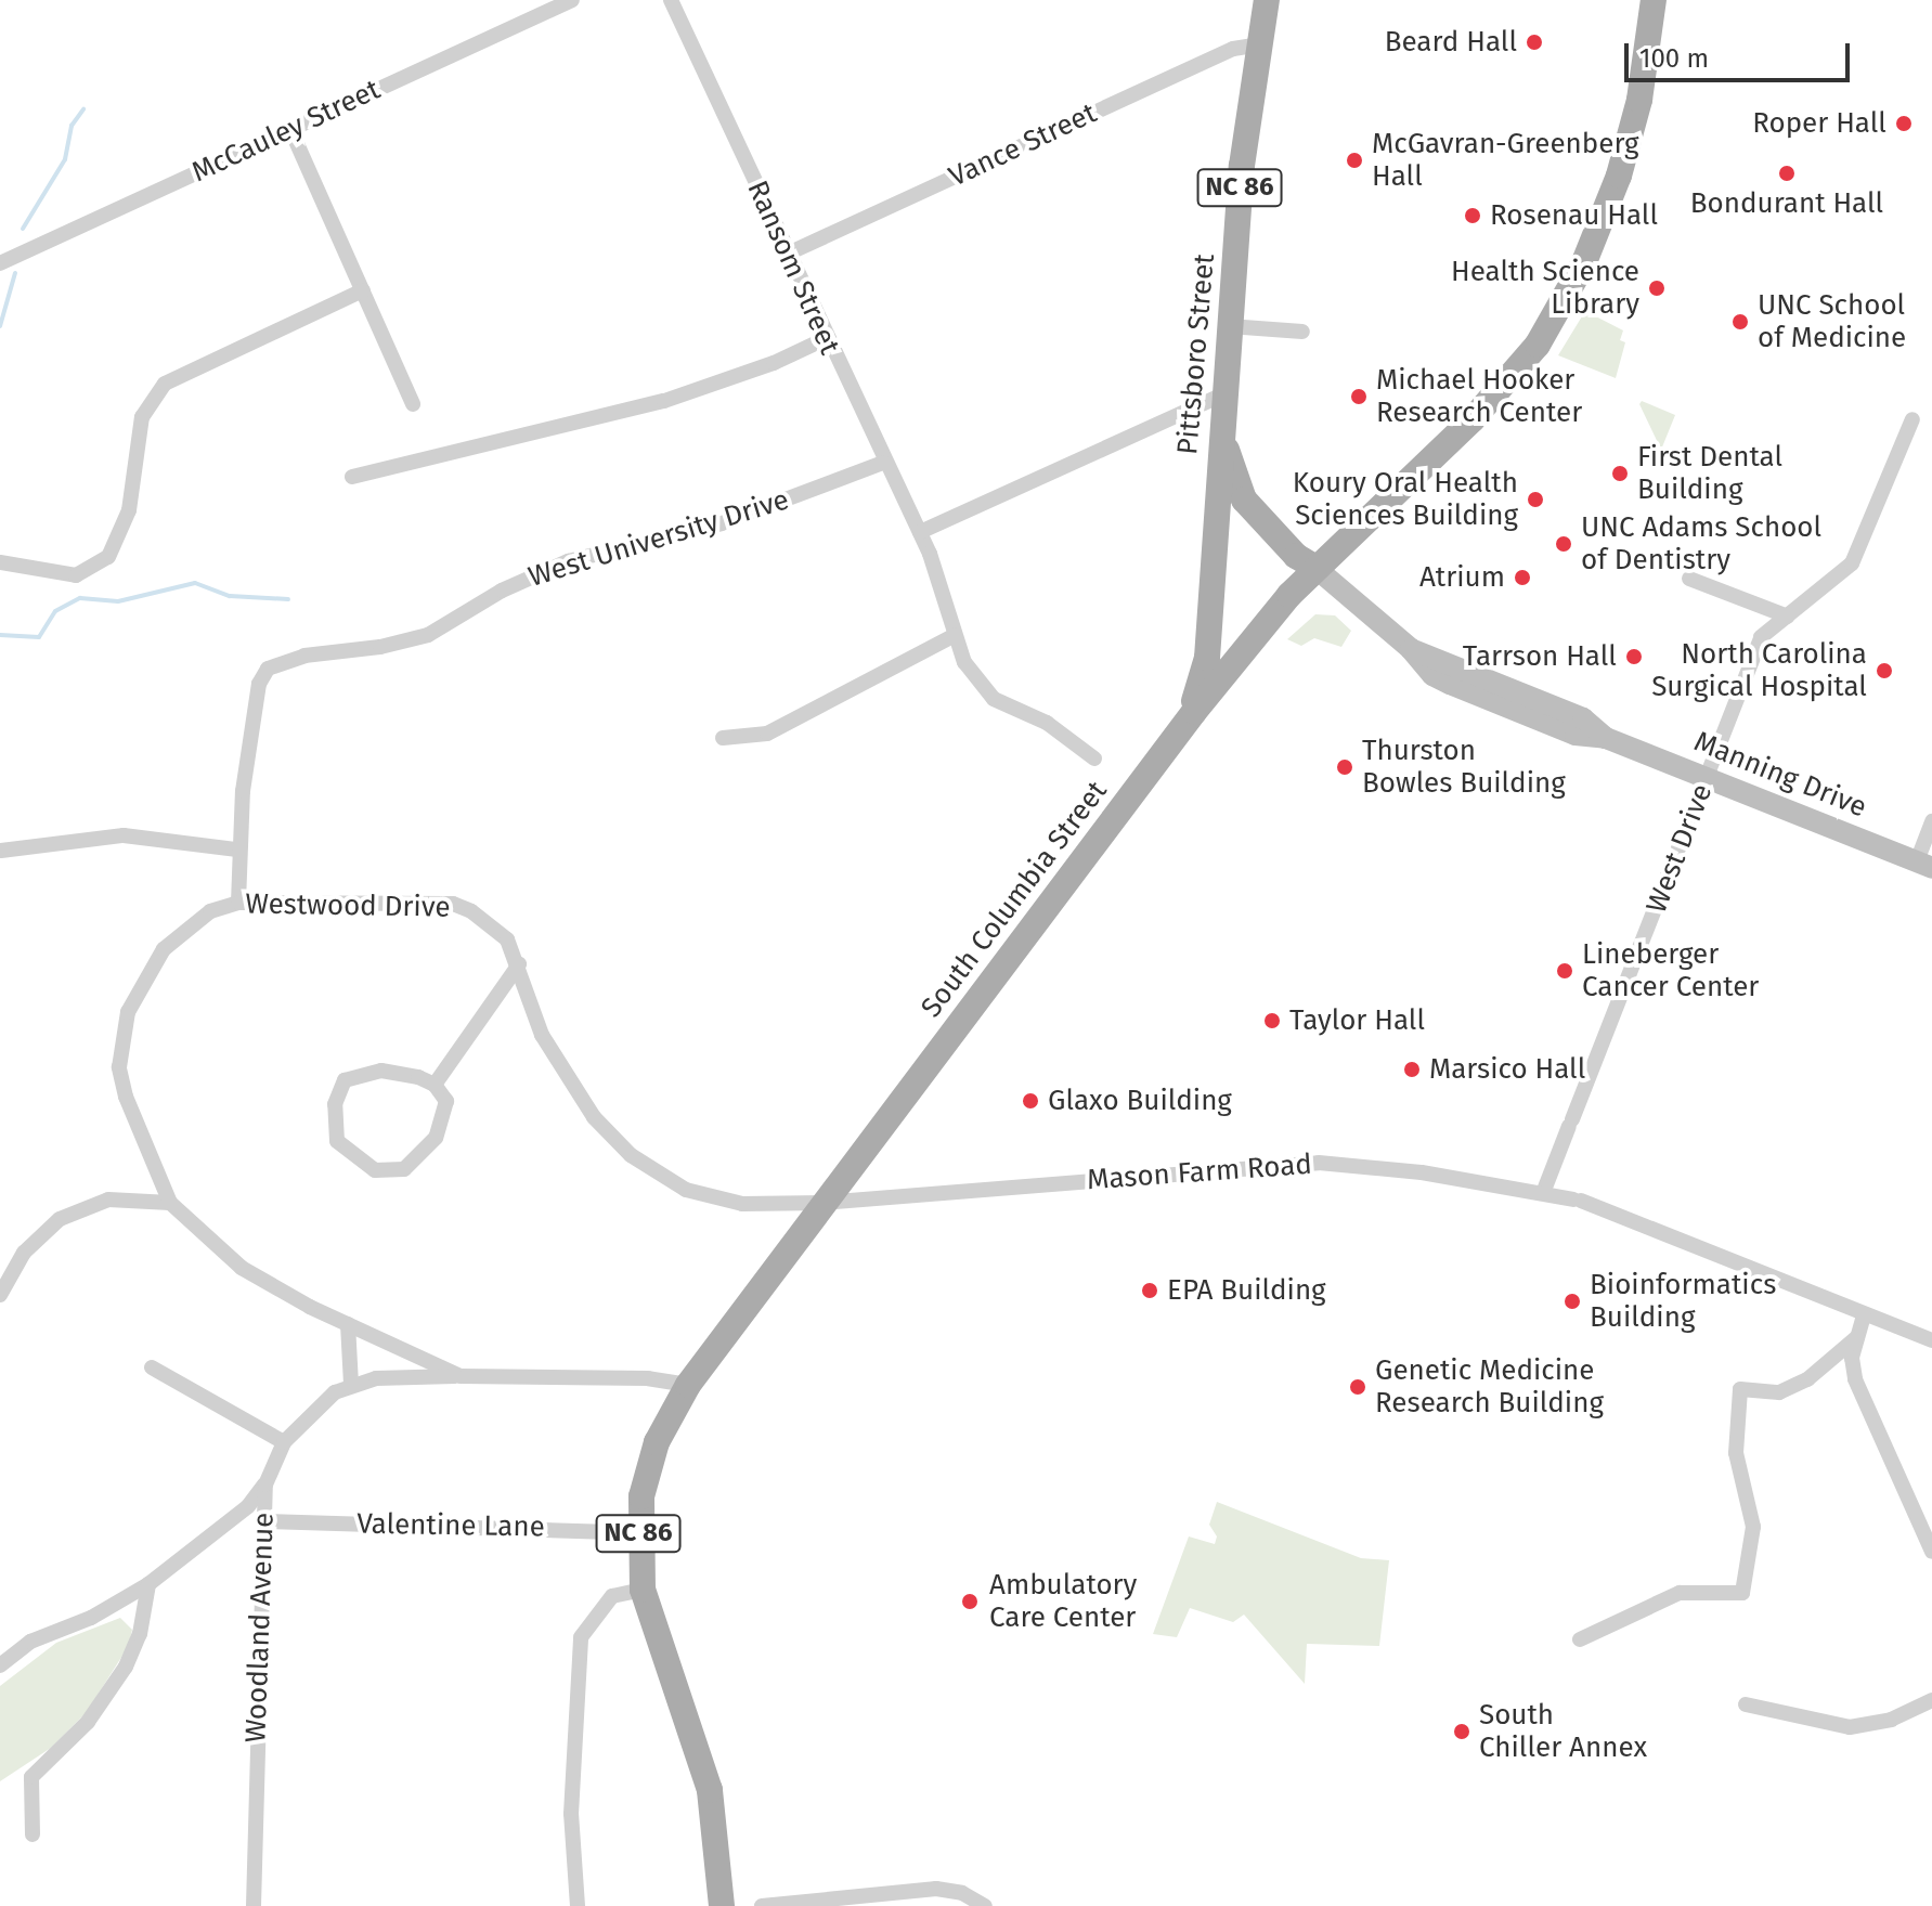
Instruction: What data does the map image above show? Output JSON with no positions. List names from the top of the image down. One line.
{"streets":{"main road":["NC 86","Pittsboro Street","Manning Drive","South Columbia Street"],"street":["McCauley Street","Vance Street","Ransom Street","West University Drive","West Drive","Westwood Drive","Mason Farm Road","Valentine Lane","Woodland Avenue"]},"crossings":[["Vance Street","Ransom Street"],["Vance Street","Pittsboro Street"],["Ransom Street","West University Drive"],["Pittsboro Street","Manning Drive"],["Pittsboro Street","South Columbia Street"],["West University Drive","Westwood Drive"],["Manning Drive","West Drive"],["Manning Drive","South Columbia Street"],["West Drive","Mason Farm Road"],["South Columbia Street","Westwood Drive"],["South Columbia Street","Mason Farm Road"],["South Columbia Street","Valentine Lane"],["Westwood Drive","Mason Farm Road"],["Westwood Drive","Woodland Avenue"],["Valentine Lane","Woodland Avenue"]],"places":["Beard Hall","Roper Hall","McGavran-Greenberg Hall","Bondurant Hall","Rosenau Hall","Health Science Library","UNC School of Medicine","Michael Hooker Research Center","First Dental Building","Koury Oral Health Sciences Building","UNC Adams School of Dentistry","Atrium","Tarrson Hall","North Carolina Surgical Hospital","Thurston Bowles Building","Lineberger Cancer Center","Taylor Hall","Marsico Hall","Glaxo Building","EPA Building","Bioinformatics Building","Genetic Medicine Research Building","Ambulatory Care Center","South Chiller Annex"],"scale_bar":"100 m"}
